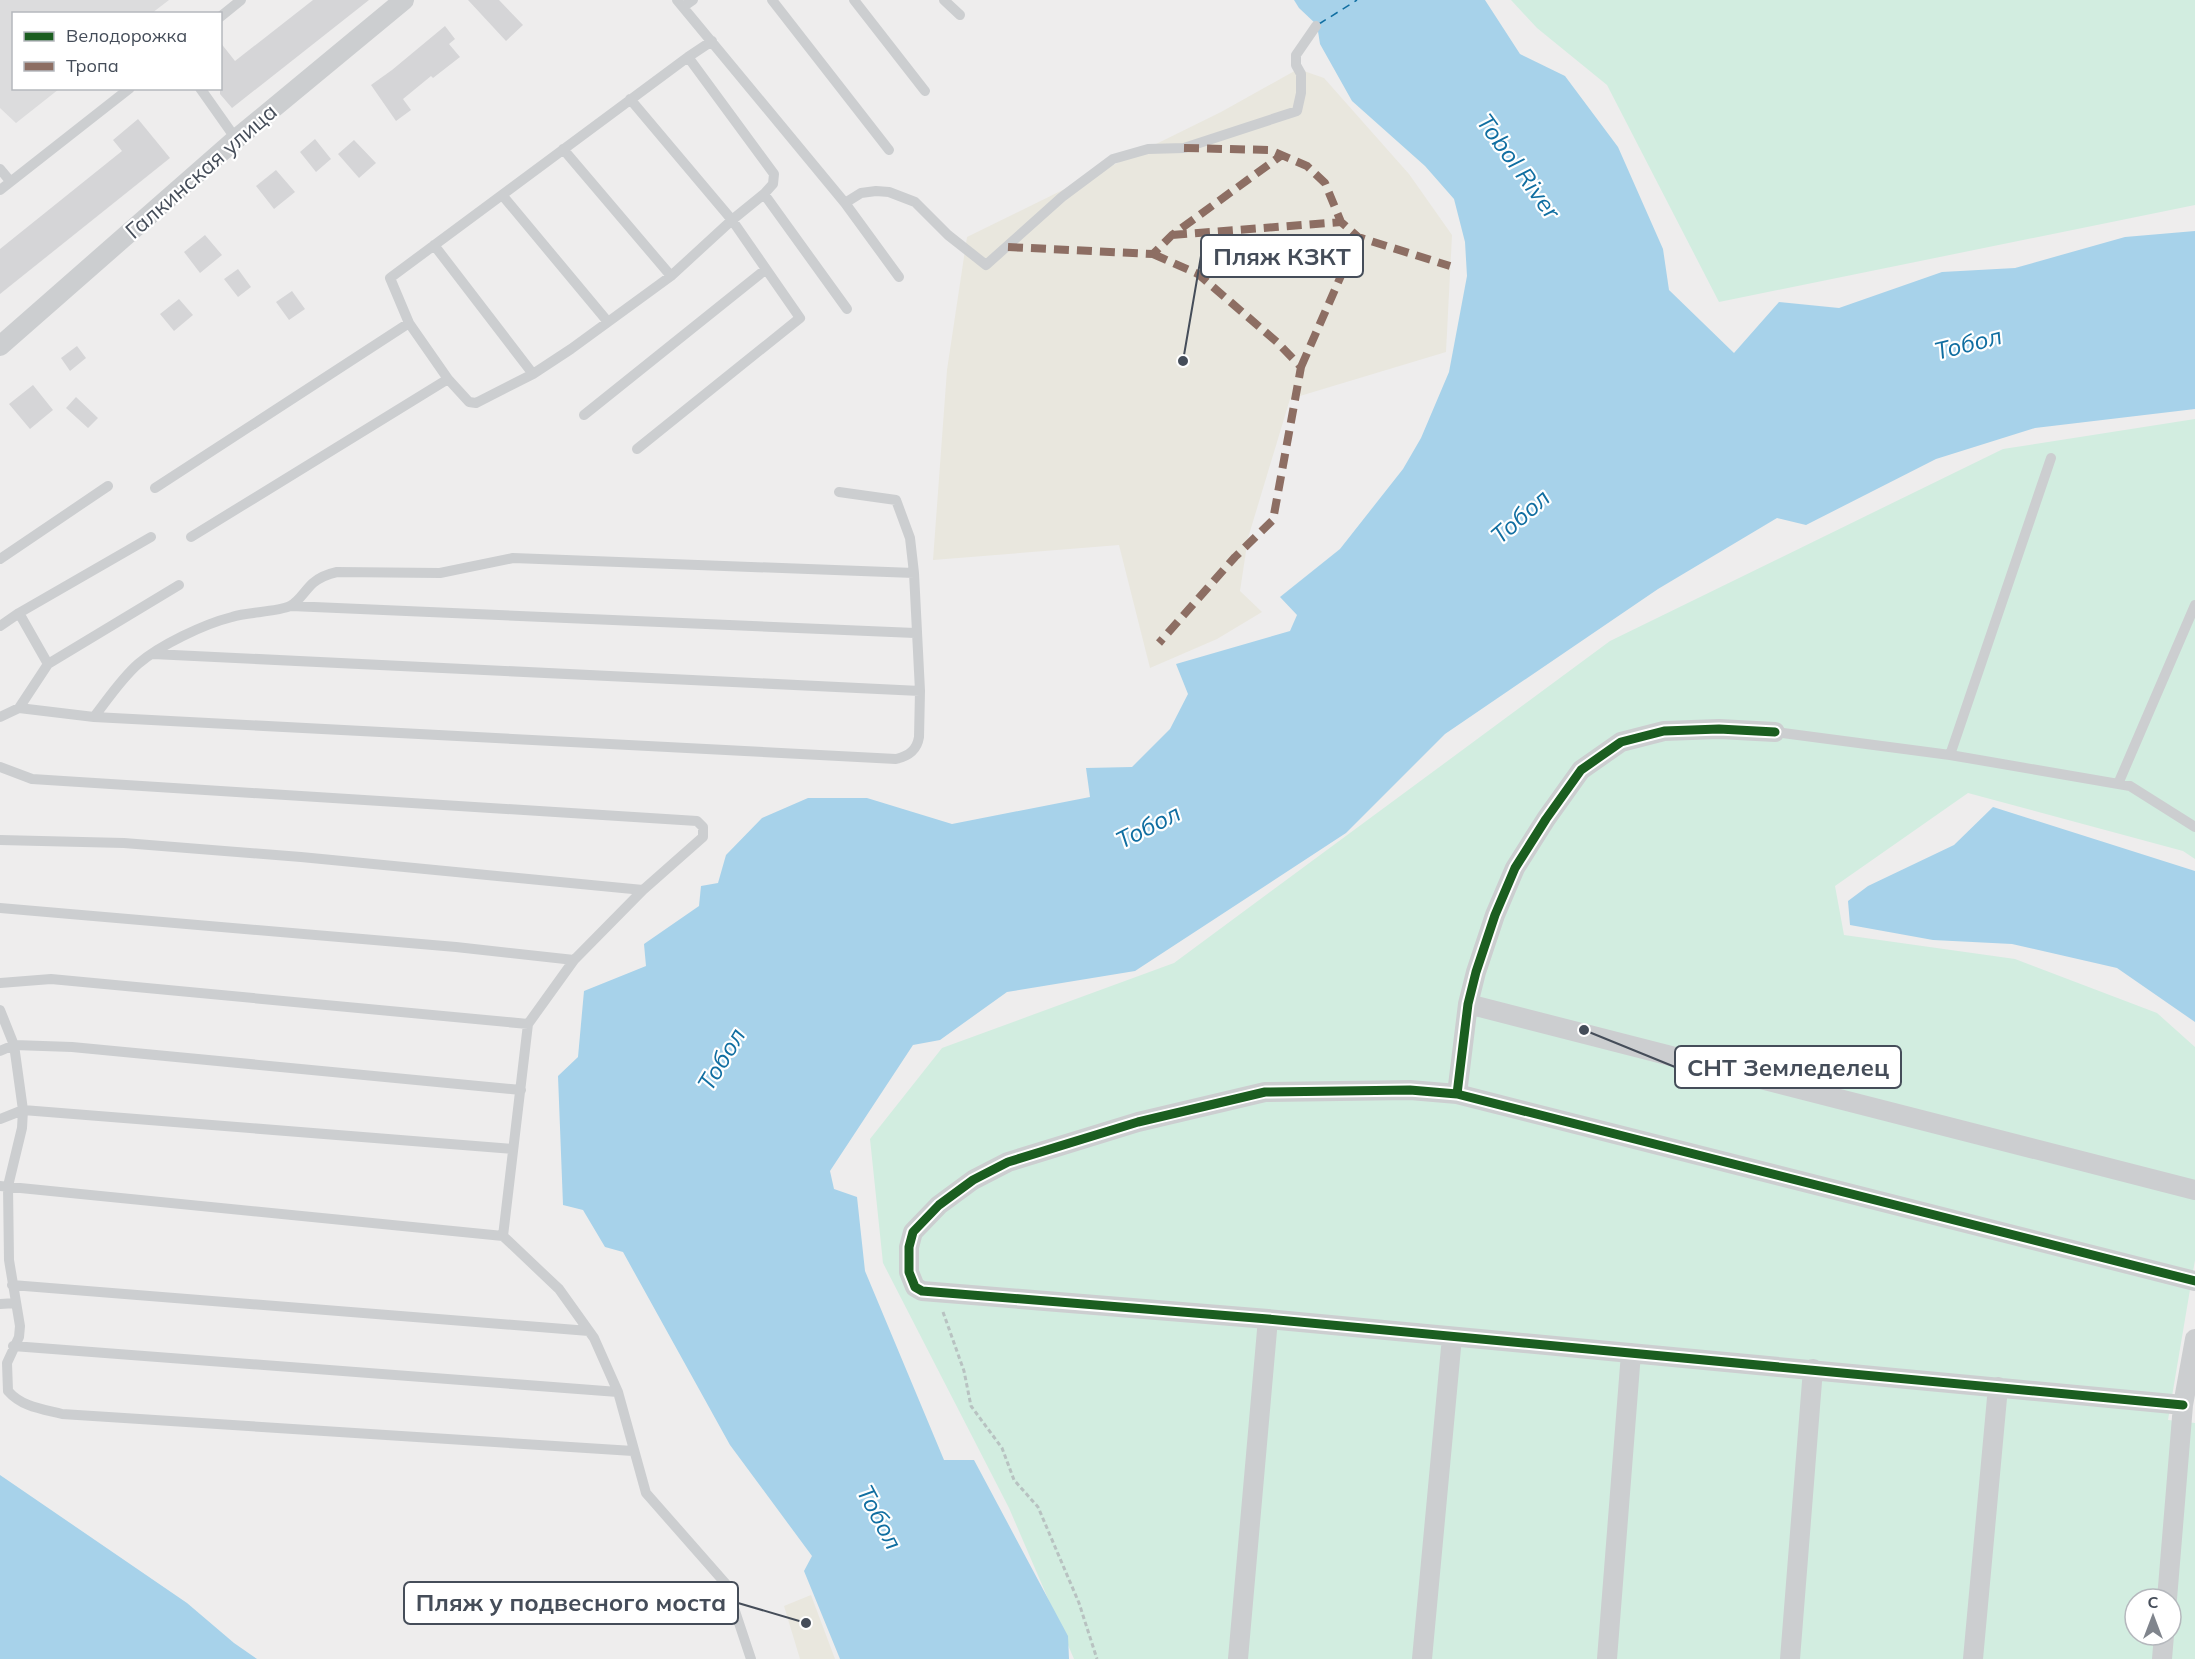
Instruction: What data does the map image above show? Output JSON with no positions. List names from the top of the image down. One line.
{"streets":{"street":["Галкинская улица"]},"water":["Tobol River","Тобол"],"places":["Пляж КЗКТ","СНТ Земледелец","Пляж у подвесного моста"],"legend":["Велодорожка","Тропа"],"north":"top"}
